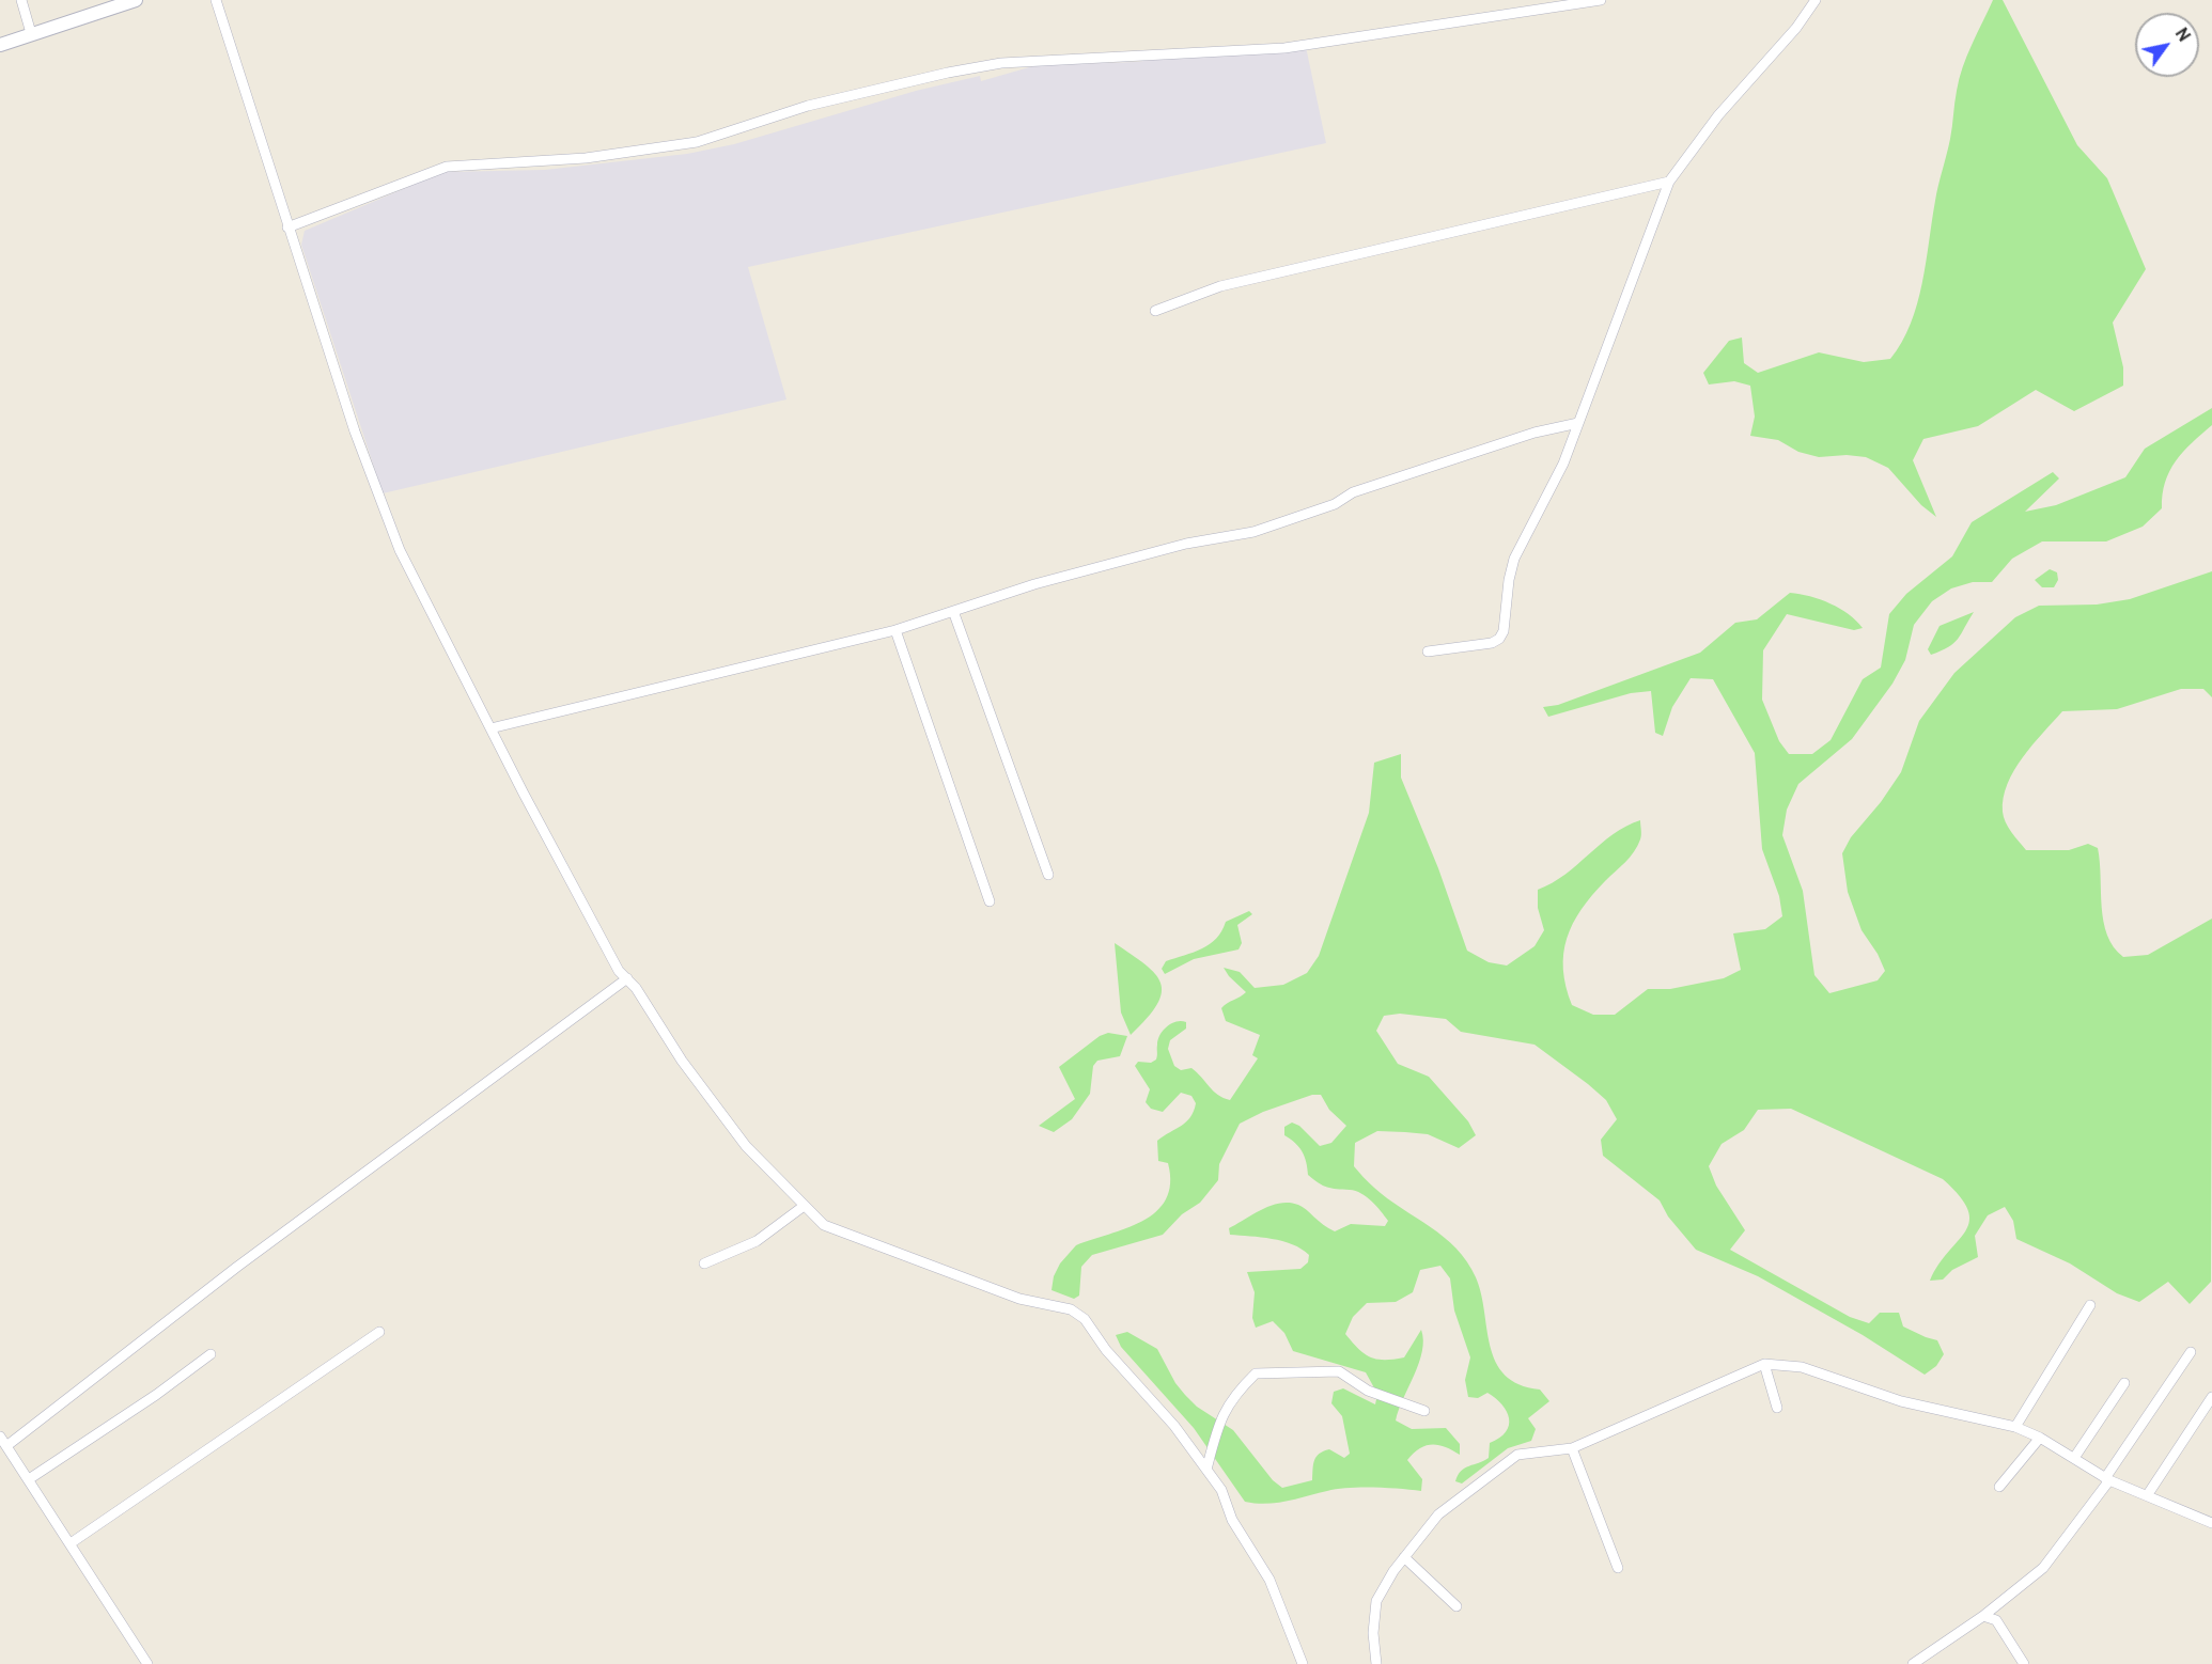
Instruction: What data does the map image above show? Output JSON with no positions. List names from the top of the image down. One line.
{"north":"top right"}
